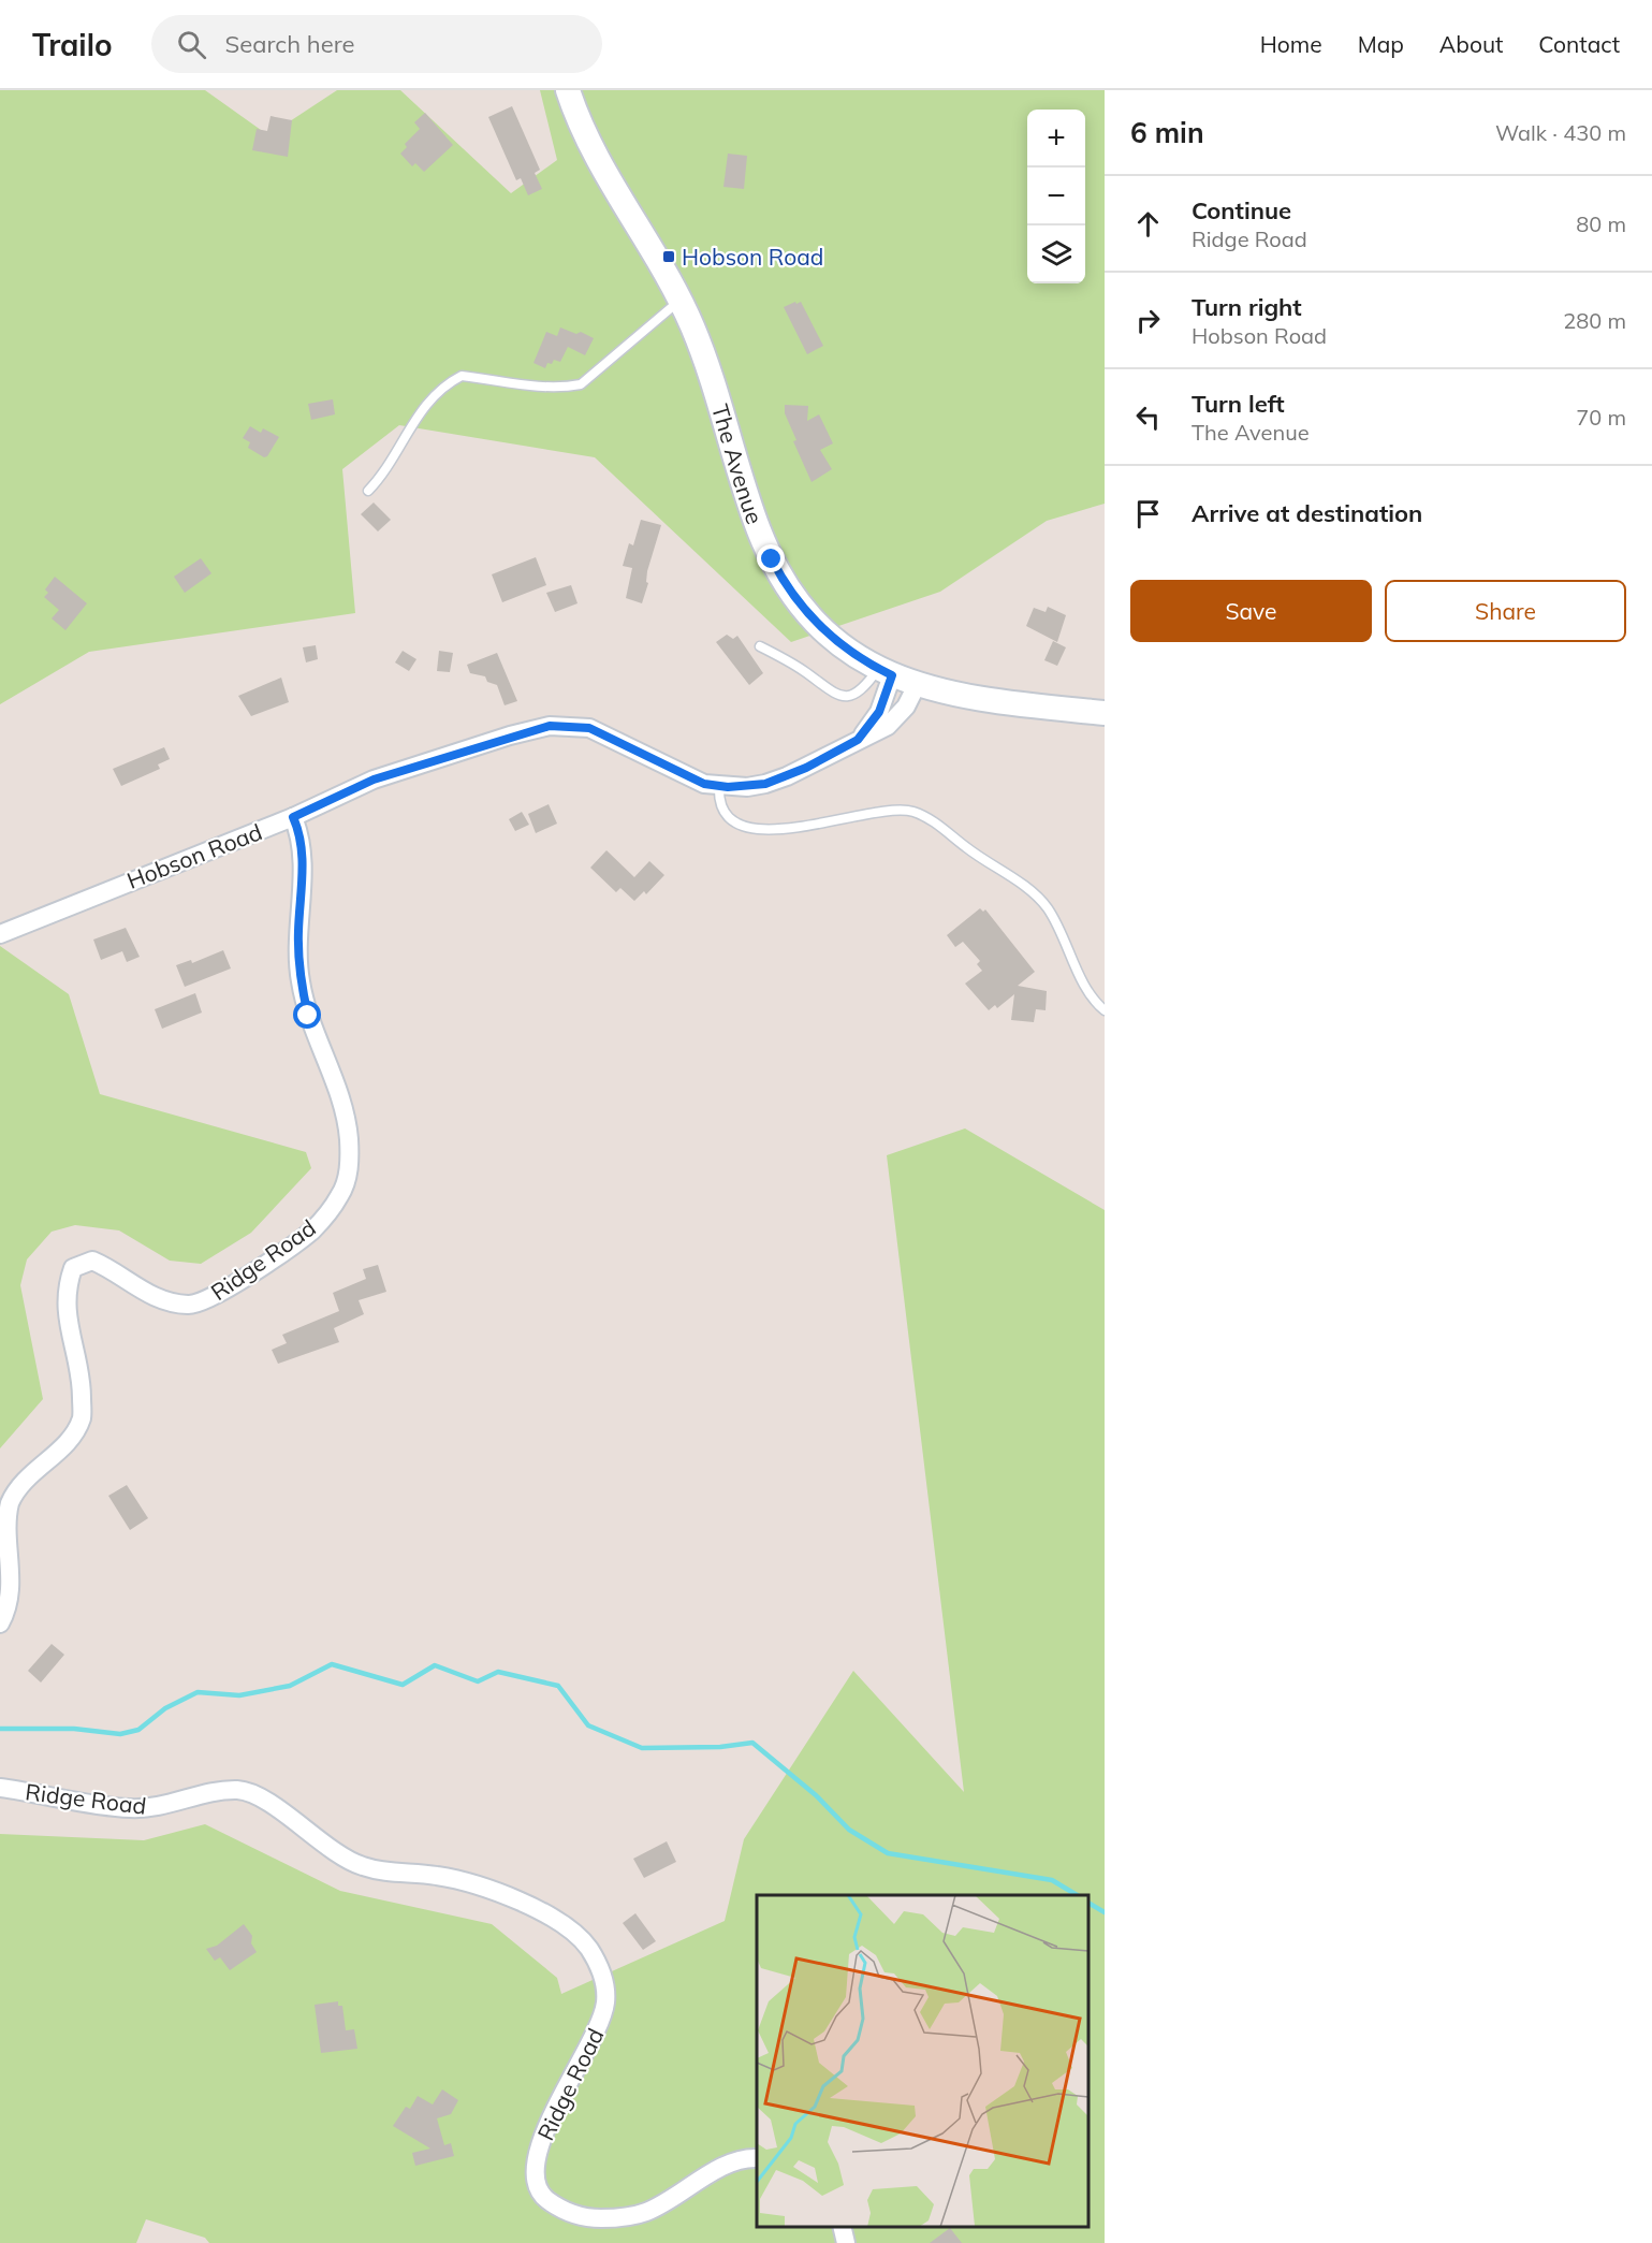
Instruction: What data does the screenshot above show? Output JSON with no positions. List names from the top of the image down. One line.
{"streets":{"street":["The Avenue","Hobson Road","Ridge Road"]},"crossings":[["The Avenue","Hobson Road"],["Hobson Road","Ridge Road"]],"places":{"transit":["Hobson Road"]},"page":{"header":"Trailo","search":"Search here","nav":["Home","Map","About","Contact"],"heading":["6 min","Walk · 430 m"],"map_buttons":["+","−"],"list":[["Continue","Ridge Road","80 m"],["Turn right","Hobson Road","280 m"],["Turn left","The Avenue","70 m"],"Arrive at destination"],"buttons":["Save","Share"]}}
